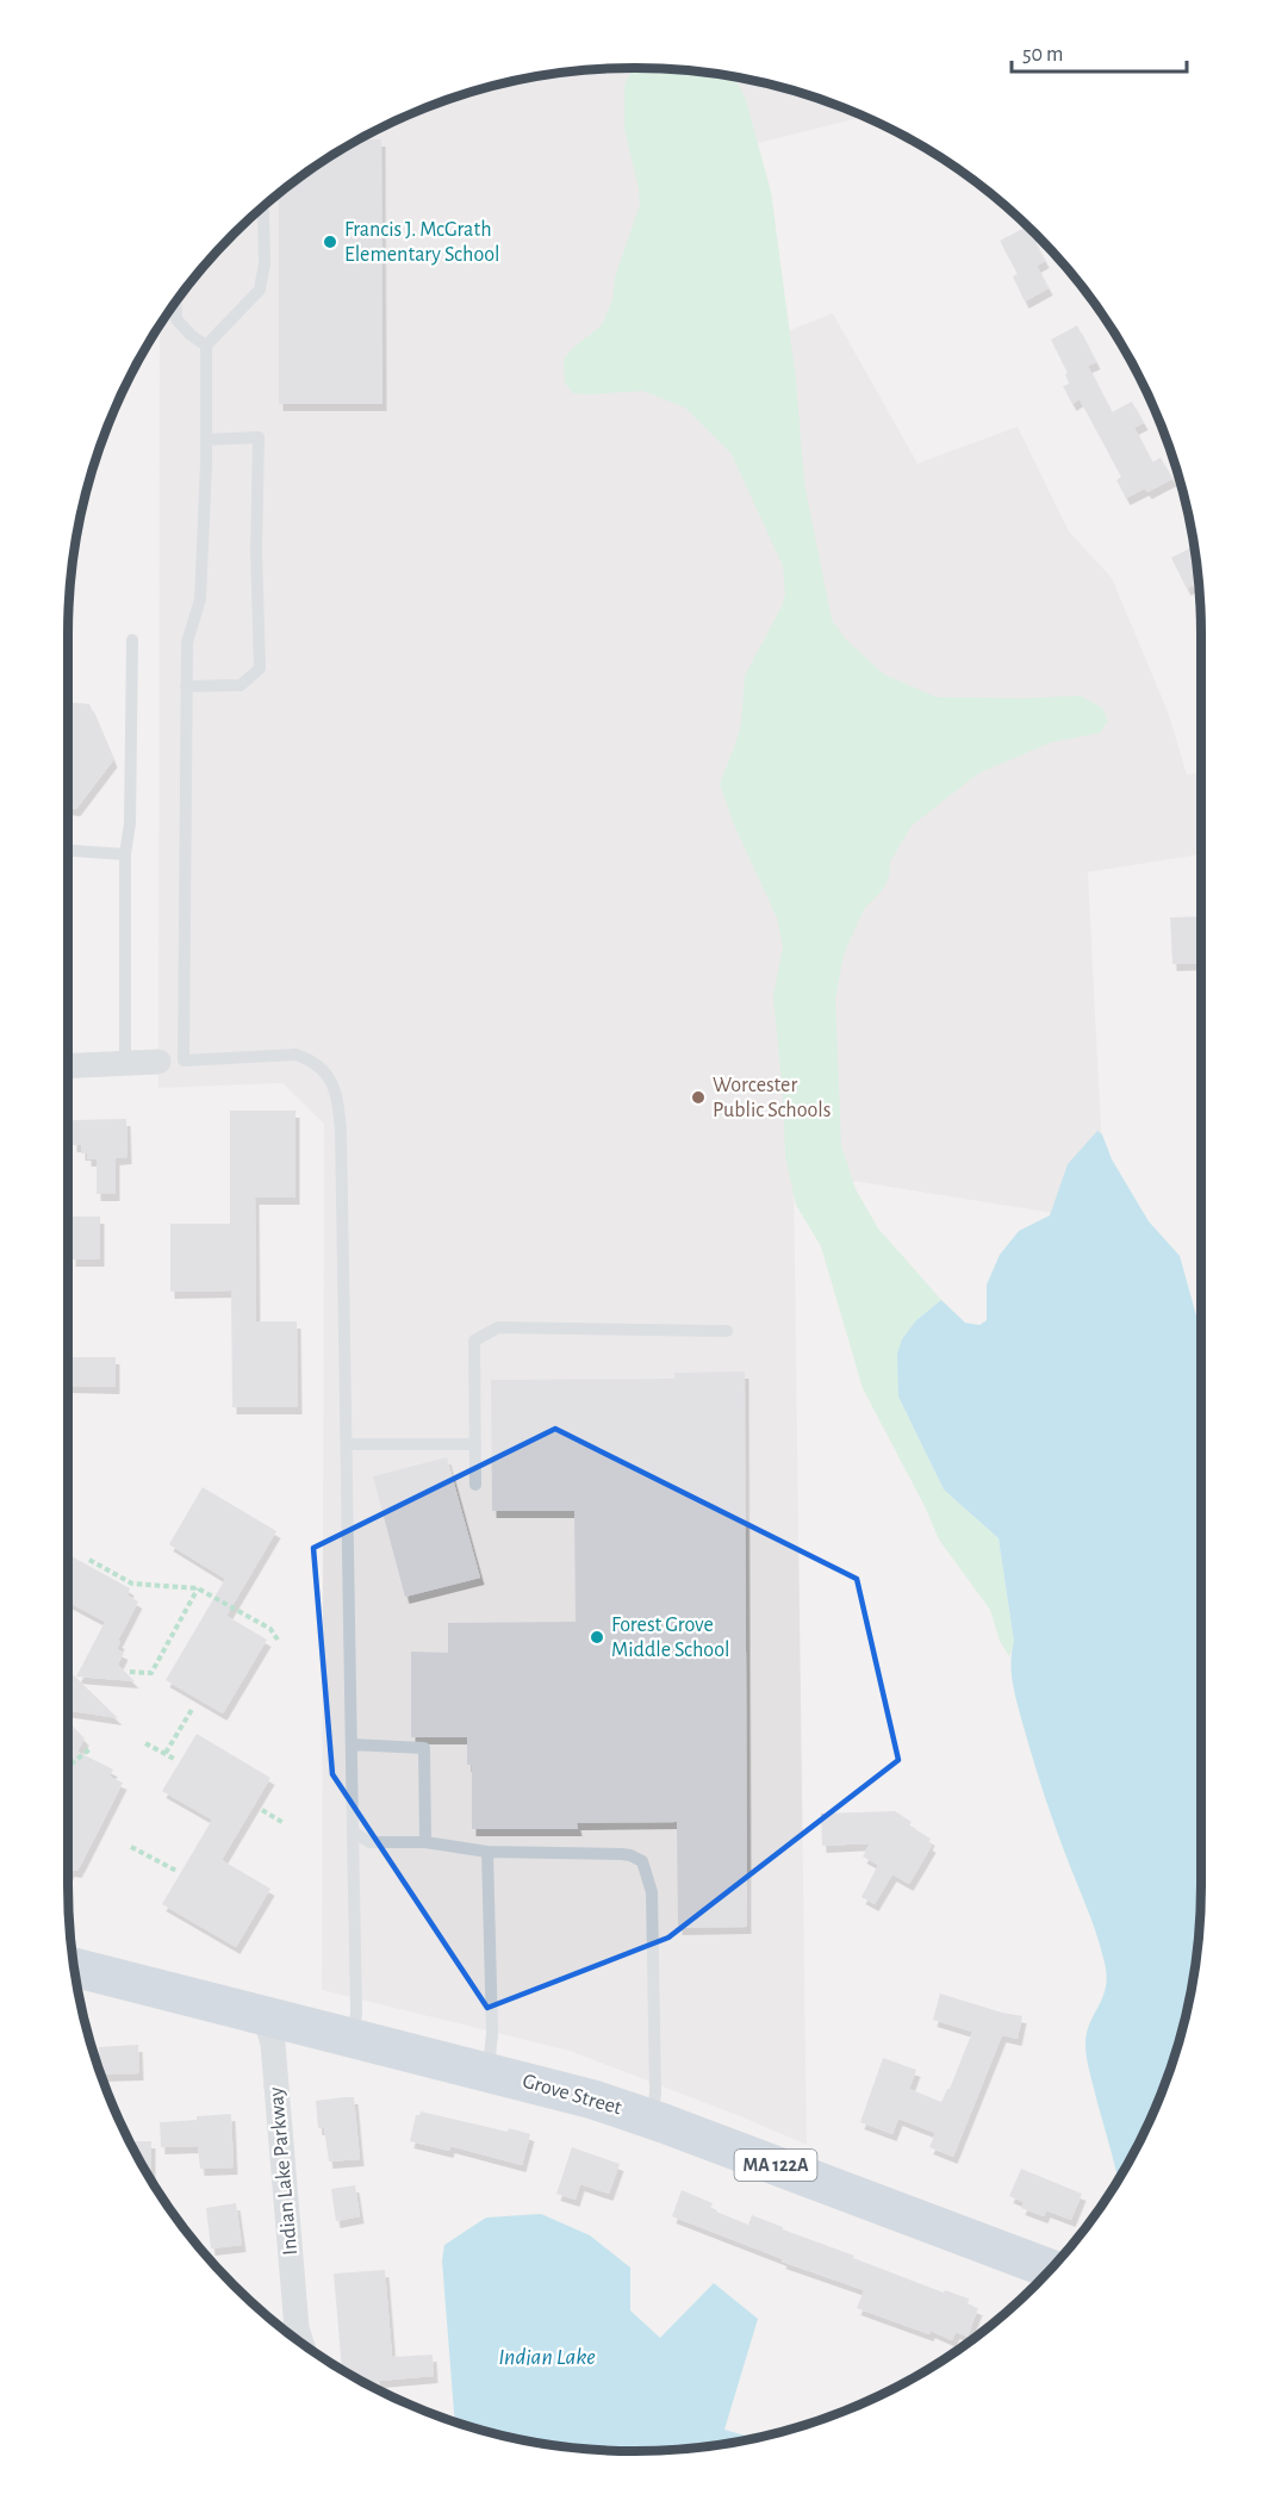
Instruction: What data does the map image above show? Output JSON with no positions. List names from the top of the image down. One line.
{"streets":{"main road":["Grove Street","MA 122A"],"street":["Indian Lake Parkway"]},"crossings":[["Grove Street","Indian Lake Parkway"]],"water":["Indian Lake"],"places":["Francis J. McGrath Elementary School","Worcester Public Schools","Forest Grove Middle School"],"scale_bar":"50 m"}
